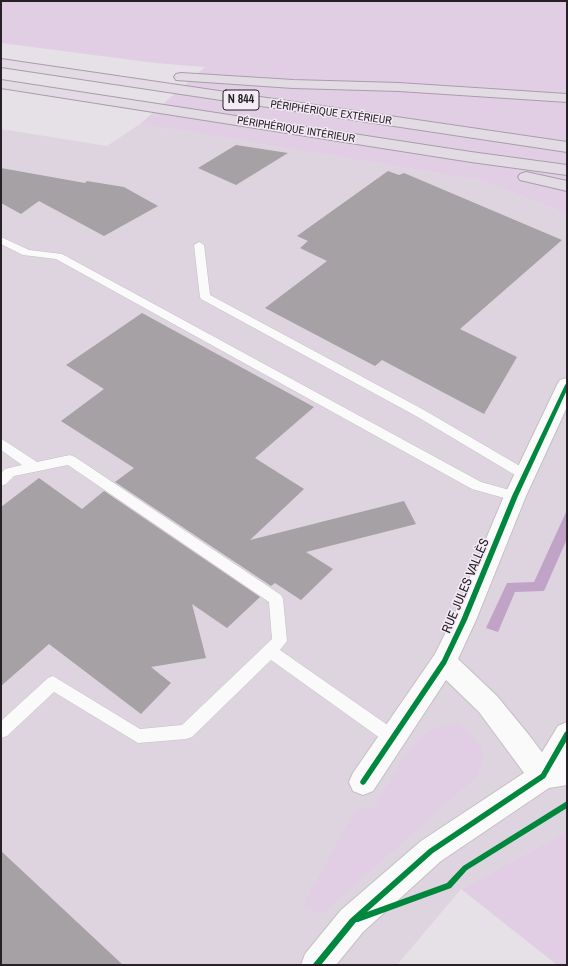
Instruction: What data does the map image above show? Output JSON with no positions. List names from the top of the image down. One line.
{"streets":{"highway":["N 844","PÉRIPHÉRIQUE EXTÉRIEUR","PÉRIPHÉRIQUE INTÉRIEUR"],"street":["RUE JULES VALLÈS"]}}
